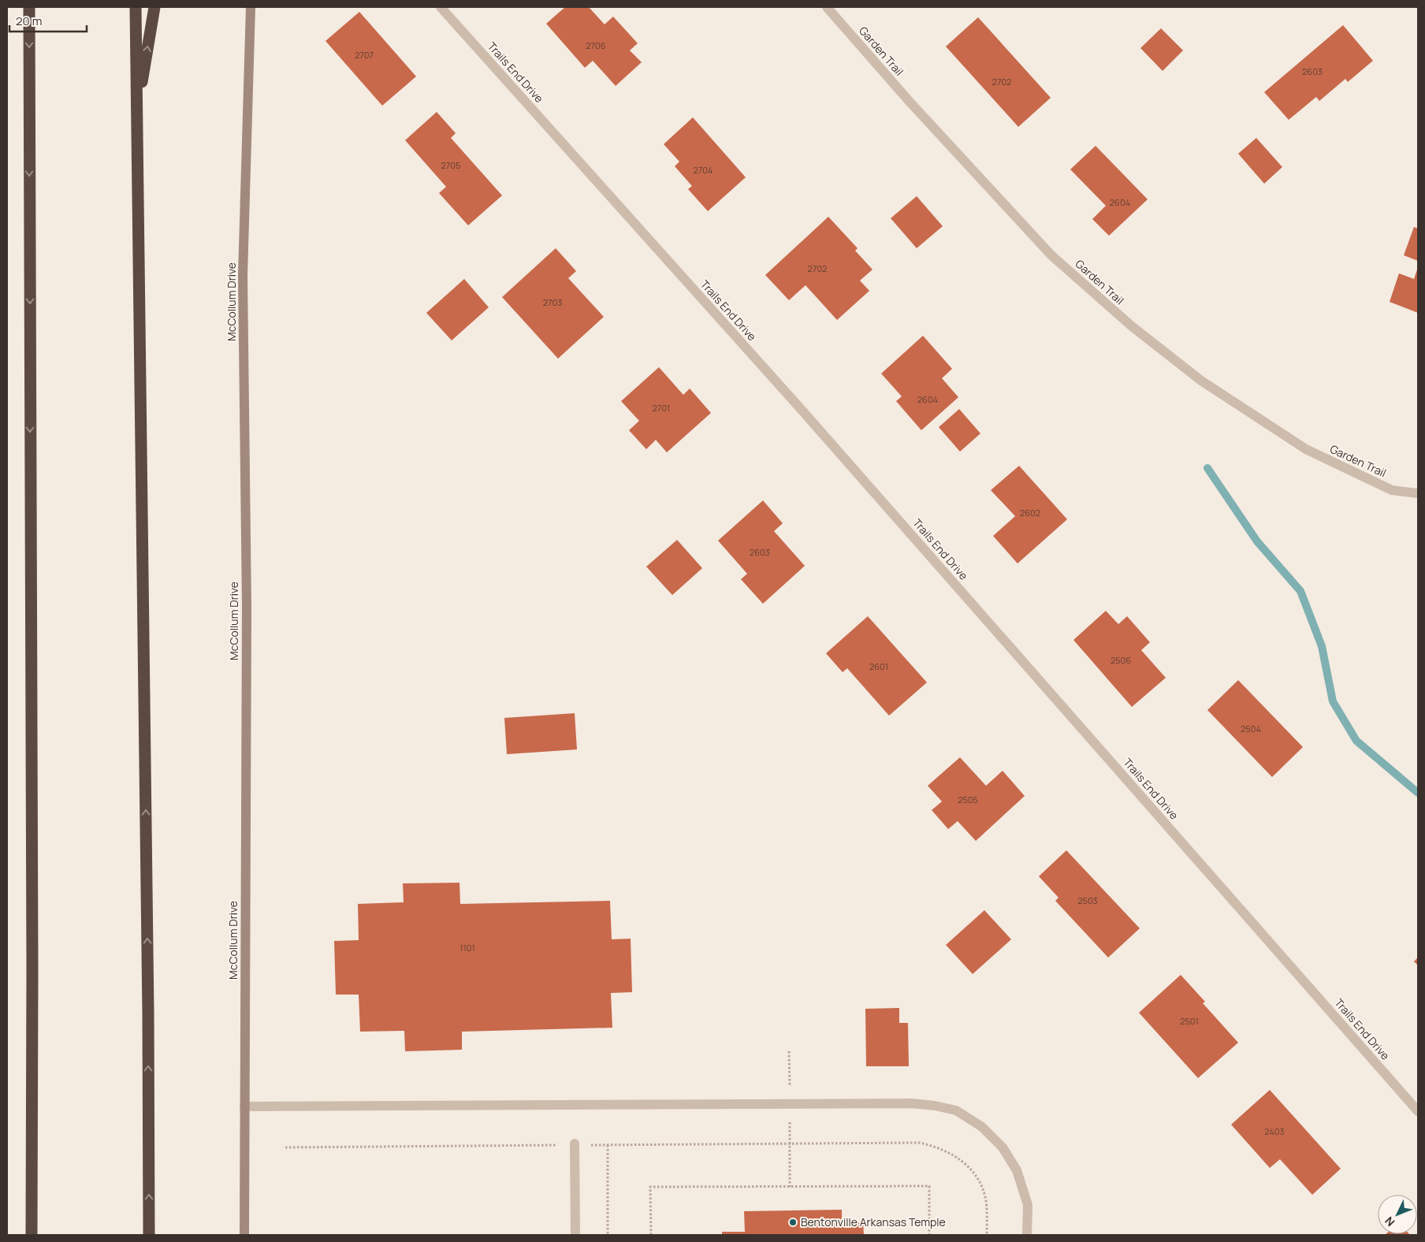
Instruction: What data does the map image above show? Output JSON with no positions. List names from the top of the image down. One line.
{"streets":{"street":["Garden Trail","Trails End Drive","McCollum Drive"]},"places":["Bentonville Arkansas Temple"],"house_numbers":["2706","2707","2603","2702","2705","2704","2604","2702","2703","2604","2701","2602","2603","2506","2601","2504","2505","2503","1101","2501","2403"],"scale_bar":"20 m","north":"bottom left"}
